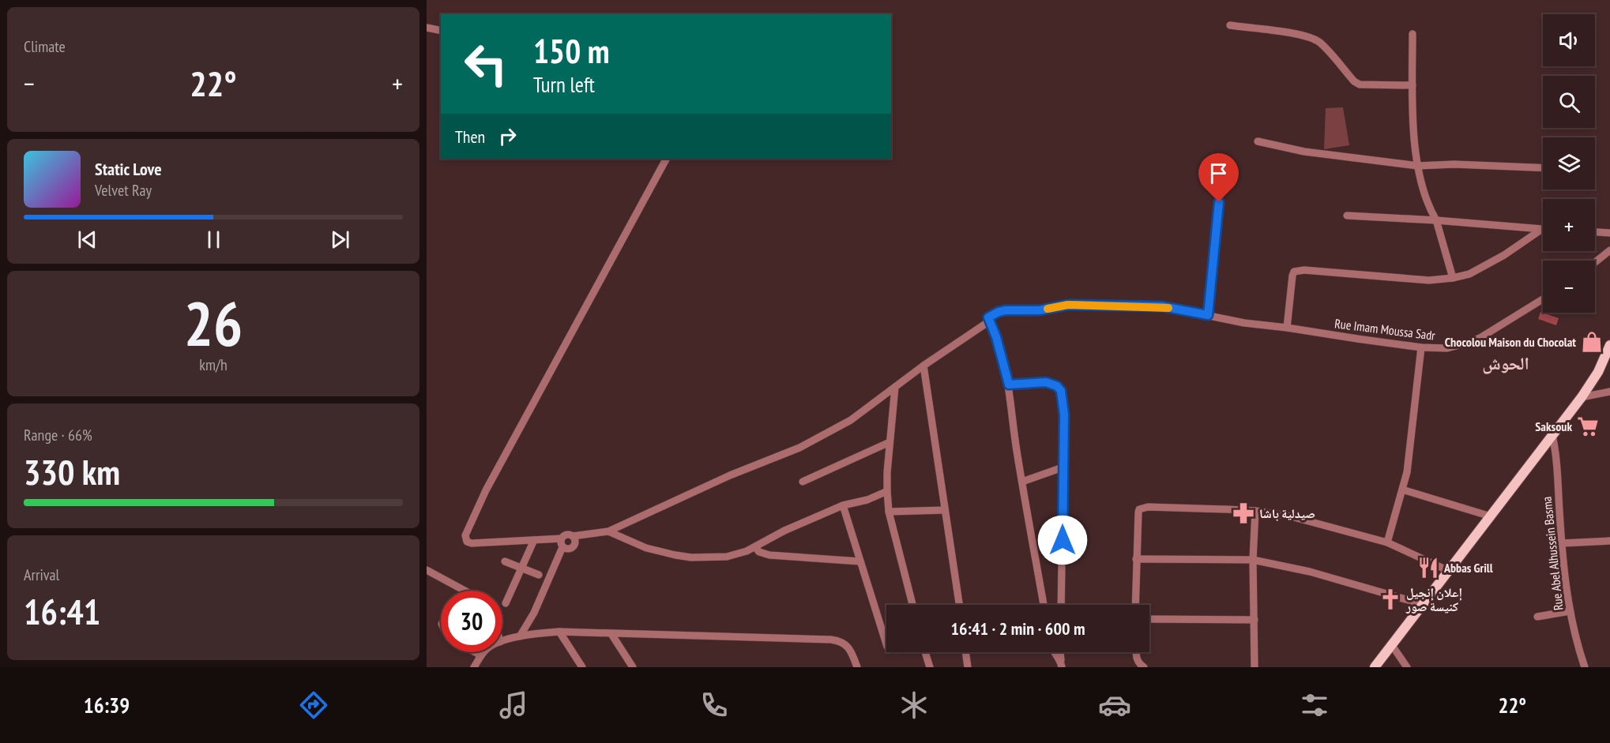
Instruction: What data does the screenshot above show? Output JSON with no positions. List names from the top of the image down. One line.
{"streets":{"street":["Rue Imam Moussa Sadr","Rue Abel Alhussein Basma"]},"districts":["الحوش"],"places":{"shop":["Chocolou Maison du Chocolat"],"supermarket":["Saksouk"],"pharmacy":["صيدلية باشا"],"restaurant":["Abbas Grill"],"church":["إعلان إنجيل كنيسة صور"]},"page":{"tile":["Climate",["26","km/h"],["Range · 66%","330 km"],["Arrival","16:41"]],"map_buttons":["+","−"],"turn":["150 m","Turn left"],"heat":["−","22°","+"],"then":"Then","song":["Static Love","Velvet Ray"],"limit":"30","trip":"16:41 · 2 min · 600 m","tabs":["16:39","22°"]}}
